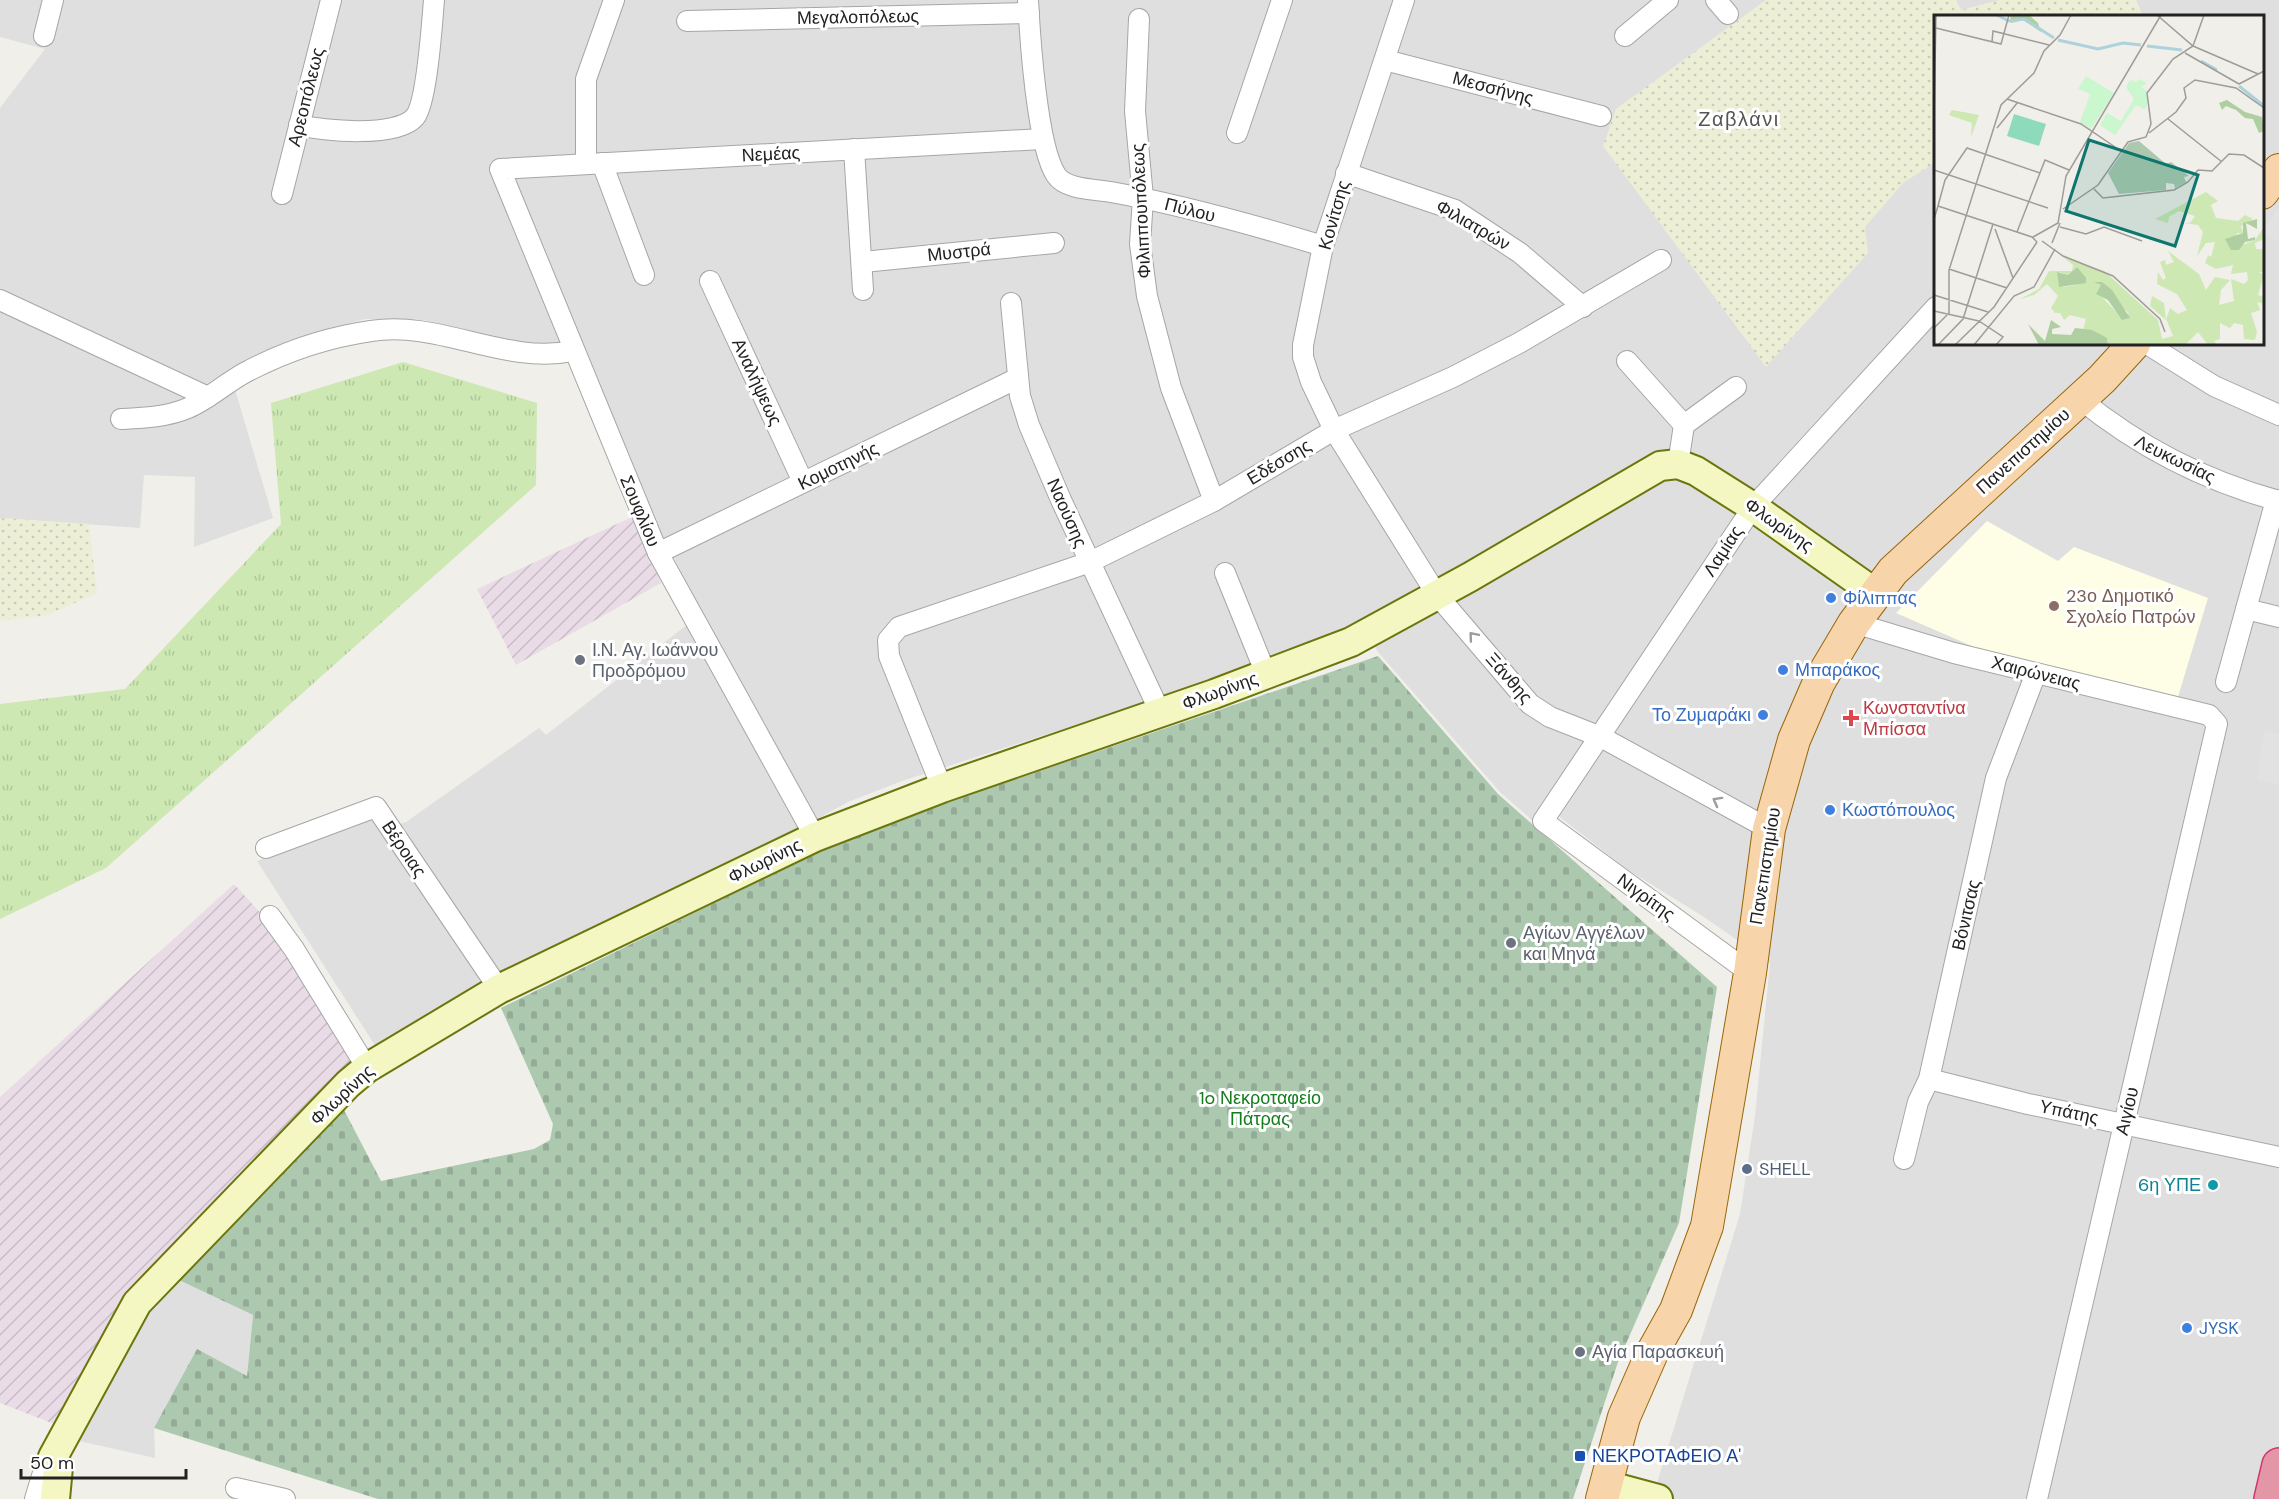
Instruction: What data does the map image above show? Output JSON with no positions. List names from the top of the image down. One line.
{"streets":{"main road":["Πανεπιστημίου"],"street":["Μεγαλοπόλεως","Μεσσήνης","Αρεοπόλεως","Νεμέας","Πύλου","Φιλιππουπόλεως","Κονίτσης","Φιλιατρών","Μυστρά","Αναλήψεως","Λευκωσίας","Εδέσσης","Κομοτηνής","Σουφλίου","Ναούσης","Φλωρίνης","Λαμίας","Χαιρώνειας","Ξάνθης","Βέροιας","Νιγρίτης","Βόνιτσας","Αιγίου","Υπάτης"]},"crossings":[["Μεγαλοπόλεως","Πύλου"],["Μεσσήνης","Κονίτσης"],["Νεμέας","Πύλου"],["Νεμέας","Σουφλίου"],["Πύλου","Φιλιππουπόλεως"],["Πύλου","Κονίτσης"],["Φιλιππουπόλεως","Εδέσσης"],["Κονίτσης","Φιλιατρών"],["Κονίτσης","Εδέσσης"],["Κονίτσης","Ξάνθης"],["Φιλιατρών","Εδέσσης"],["Αναλήψεως","Κομοτηνής"],["Πανεπιστημίου","Λευκωσίας"],["Πανεπιστημίου","Φλωρίνης"],["Πανεπιστημίου","Χαιρώνειας"],["Πανεπιστημίου","Ξάνθης"],["Πανεπιστημίου","Νιγρίτης"],["Εδέσσης","Ναούσης"],["Εδέσσης","Φλωρίνης"],["Εδέσσης","Ξάνθης"],["Κομοτηνής","Σουφλίου"],["Κομοτηνής","Ναούσης"],["Σουφλίου","Φλωρίνης"],["Ναούσης","Φλωρίνης"],["Φλωρίνης","Λαμίας"],["Φλωρίνης","Ξάνθης"],["Φλωρίνης","Βέροιας"],["Λαμίας","Ξάνθης"],["Λαμίας","Νιγρίτης"],["Χαιρώνειας","Βόνιτσας"],["Χαιρώνειας","Αιγίου"],["Βόνιτσας","Υπάτης"],["Αιγίου","Υπάτης"]],"one_way":["Ξάνθης"],"districts":["Ζαβλάνι"],"parks":["1o Νεκροταφείο Πάτρας"],"places":{"other":["Φίλιππας","23ο Δημοτικό Σχολείο Πατρών","Ι.Ν. Αγ. Ιωάννου Προδρόμου","Μπαράκος","Το Ζυμαράκι","Κωστόπουλος","Αγίων Αγγέλων και Μηνά","SHELL","6η ΥΠΕ","JYSK","Αγία Παρασκευή"],"health":["Κωνσταντίνα Μπίσσα"],"transit":["ΝΕΚΡΟΤΑΦΕΙΟ Α'"]},"scale_bar":"50 m"}
